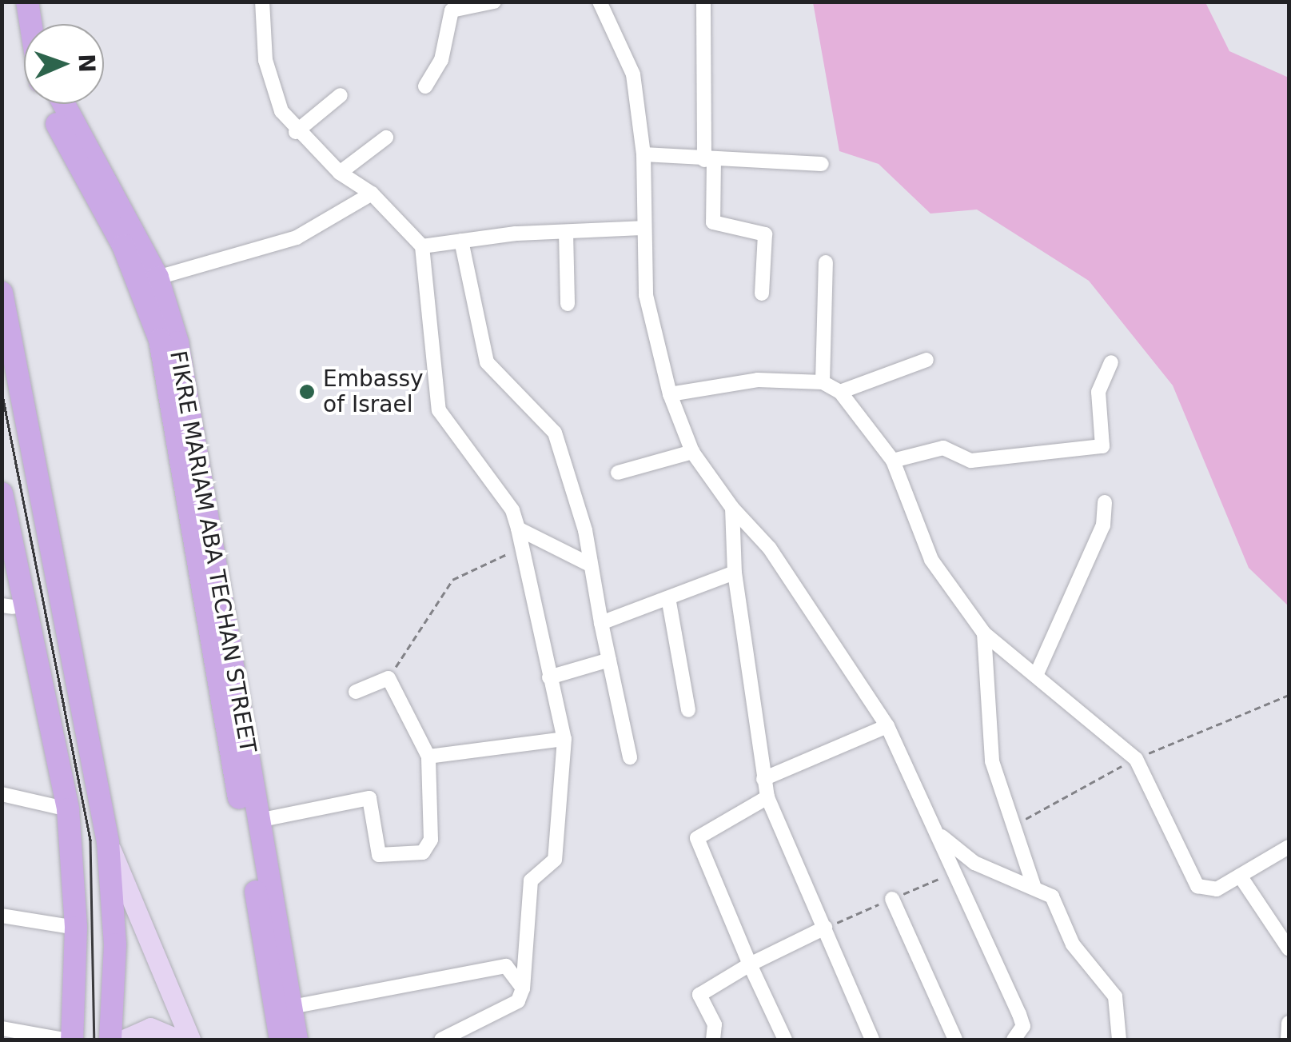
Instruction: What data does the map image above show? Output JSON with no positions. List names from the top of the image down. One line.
{"streets":{"main road":["FIKRE MARIAM ABA TECHAN STREET"]},"places":["Embassy of Israel"],"north":"right"}
